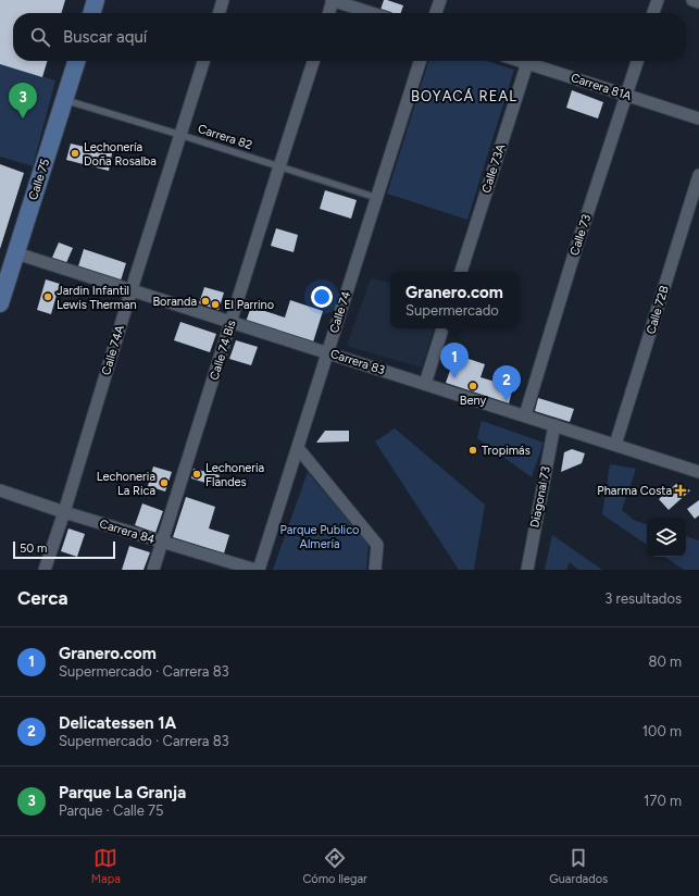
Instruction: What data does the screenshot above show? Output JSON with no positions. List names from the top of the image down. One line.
{"streets":{"street":["Carrera 81A","Calle 73A","Calle 75","Calle 73","Calle 72B","Calle 74","Calle 74A","Calle 74 Bis","Carrera 83","Diagonal 73","Carrera 84"],"lane":["Carrera 82"]},"crossings":[["Carrera 81A","Calle 73A"],["Carrera 81A","Calle 73"],["Carrera 82","Calle 75"],["Carrera 82","Calle 74"],["Carrera 82","Calle 74A"],["Carrera 82","Calle 74 Bis"],["Calle 75","Carrera 83"],["Calle 73","Carrera 83"],["Calle 72B","Carrera 83"],["Calle 74","Carrera 83"],["Calle 74A","Carrera 83"],["Calle 74A","Carrera 84"],["Calle 74 Bis","Carrera 83"],["Calle 74 Bis","Carrera 84"],["Carrera 83","Diagonal 73"]],"districts":["BOYACÁ REAL"],"parks":["Parque Publico Almería"],"places":{"other":["Lechonería Doña Rosalba","Jardin Infantil Lewis Therman","Boranda","El Parrino","Beny","Tropimás","Lechoneria Flandes","Lechoneria La Rica"],"health":["Pharma Costa"]},"scale_bar":"50 m","page":{"search":"Buscar aquí","pins":["3","1","2"],"popup":["Granero.com","Supermercado"],"scale":"50 m","heading":["Cerca","3 resultados"],"list":[{"mark":"1","name":"Granero.com","note":"Supermercado · Carrera 83","value":"80 m"},{"mark":"2","name":"Delicatessen 1A","note":"Supermercado · Carrera 83","value":"100 m"},{"mark":"3","name":"Parque La Granja","note":"Parque · Calle 75","value":"170 m"}],"nav":["Mapa","Cómo llegar","Guardados"]}}
